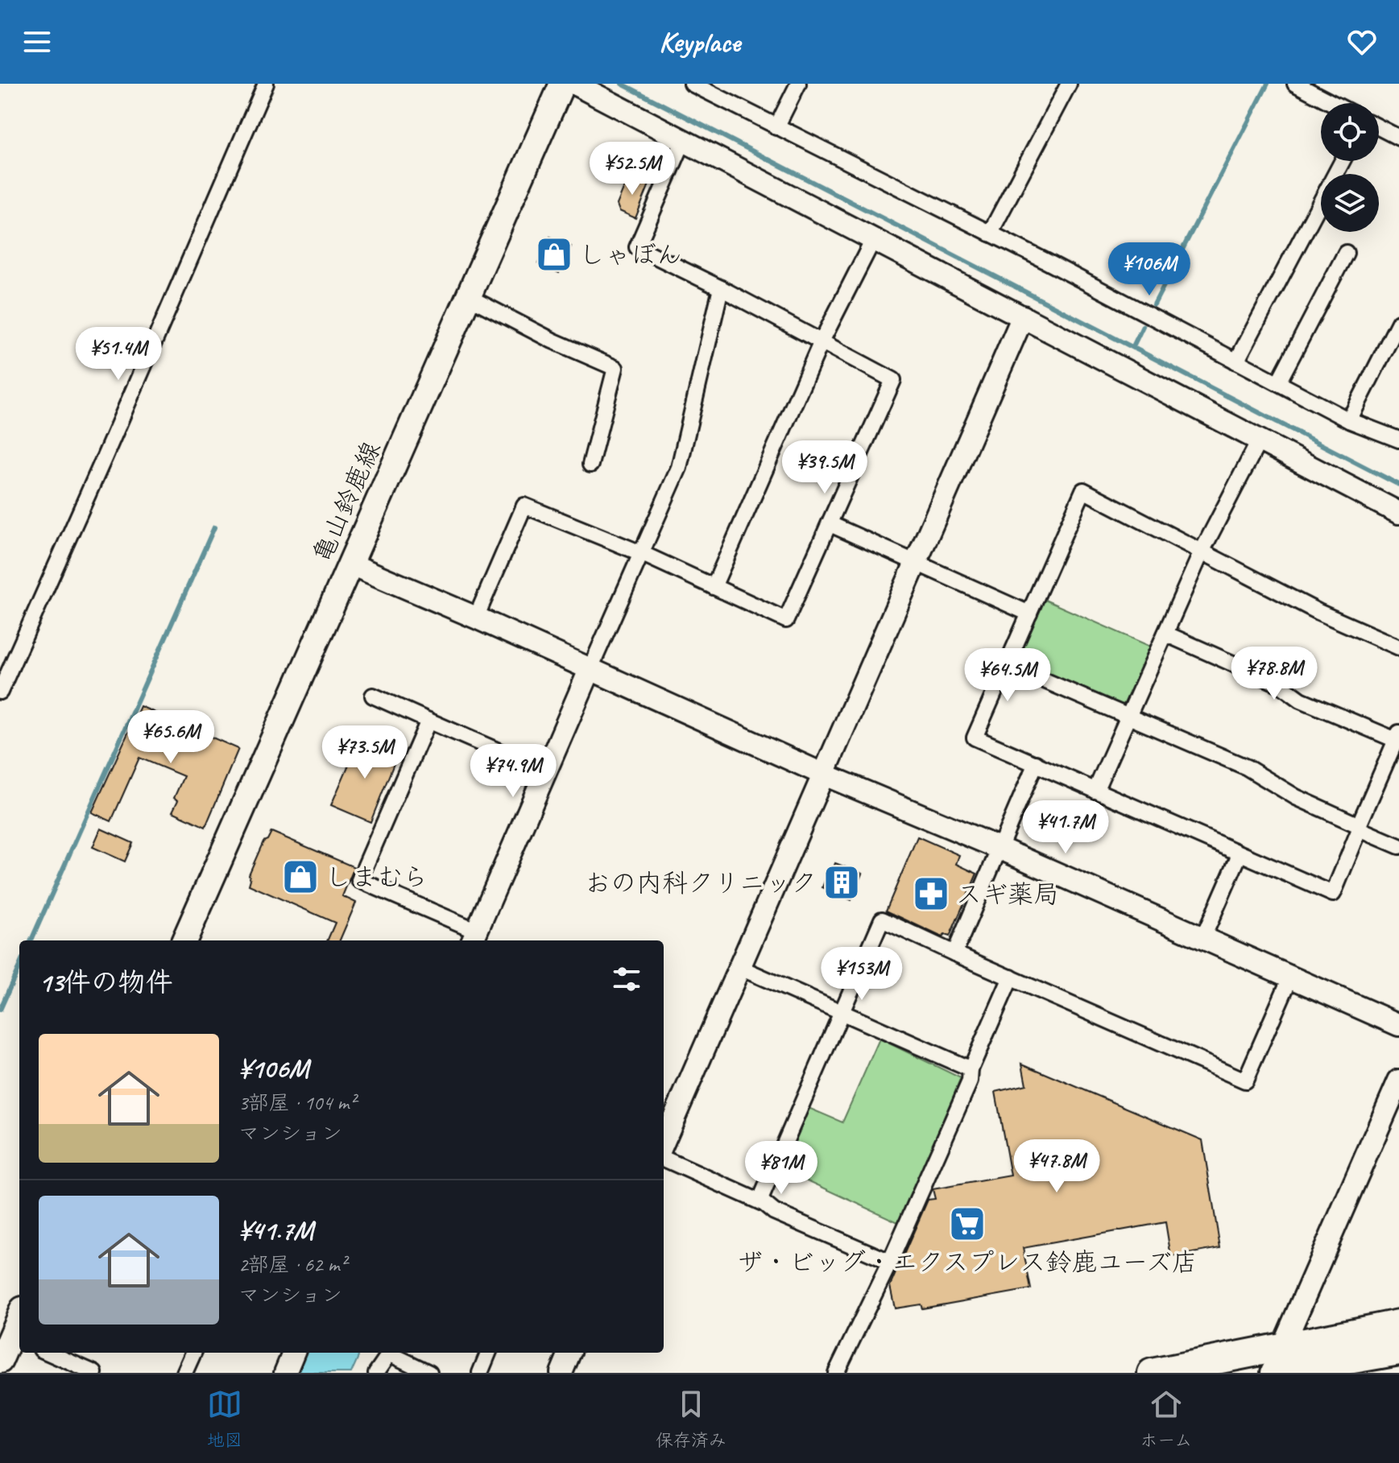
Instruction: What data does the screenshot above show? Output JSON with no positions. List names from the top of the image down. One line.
{"streets":{"main road":["亀山鈴鹿線"]},"places":{"shop":["しゃぼん","しまむら"],"building":["おの内科クリニック"],"pharmacy":["スギ薬局"],"supermarket":["ザ・ビッグ・エクスプレス鈴鹿ユーズ店"]},"page":{"header":"Keyplace","price":["¥52.5M","¥106M","¥51.4M","¥39.5M","¥78.8M","¥64.5M","¥65.6M","¥73.5M","¥74.9M","¥41.7M","¥153M","¥47.8M","¥81M"],"heading":"13件の物件","list":[{"name":"¥106M","note":"3部屋 · 104 m² · マンション"},{"name":"¥41.7M","note":"2部屋 · 62 m² · マンション"}],"tabs":["地図","保存済み","ホーム"]}}
